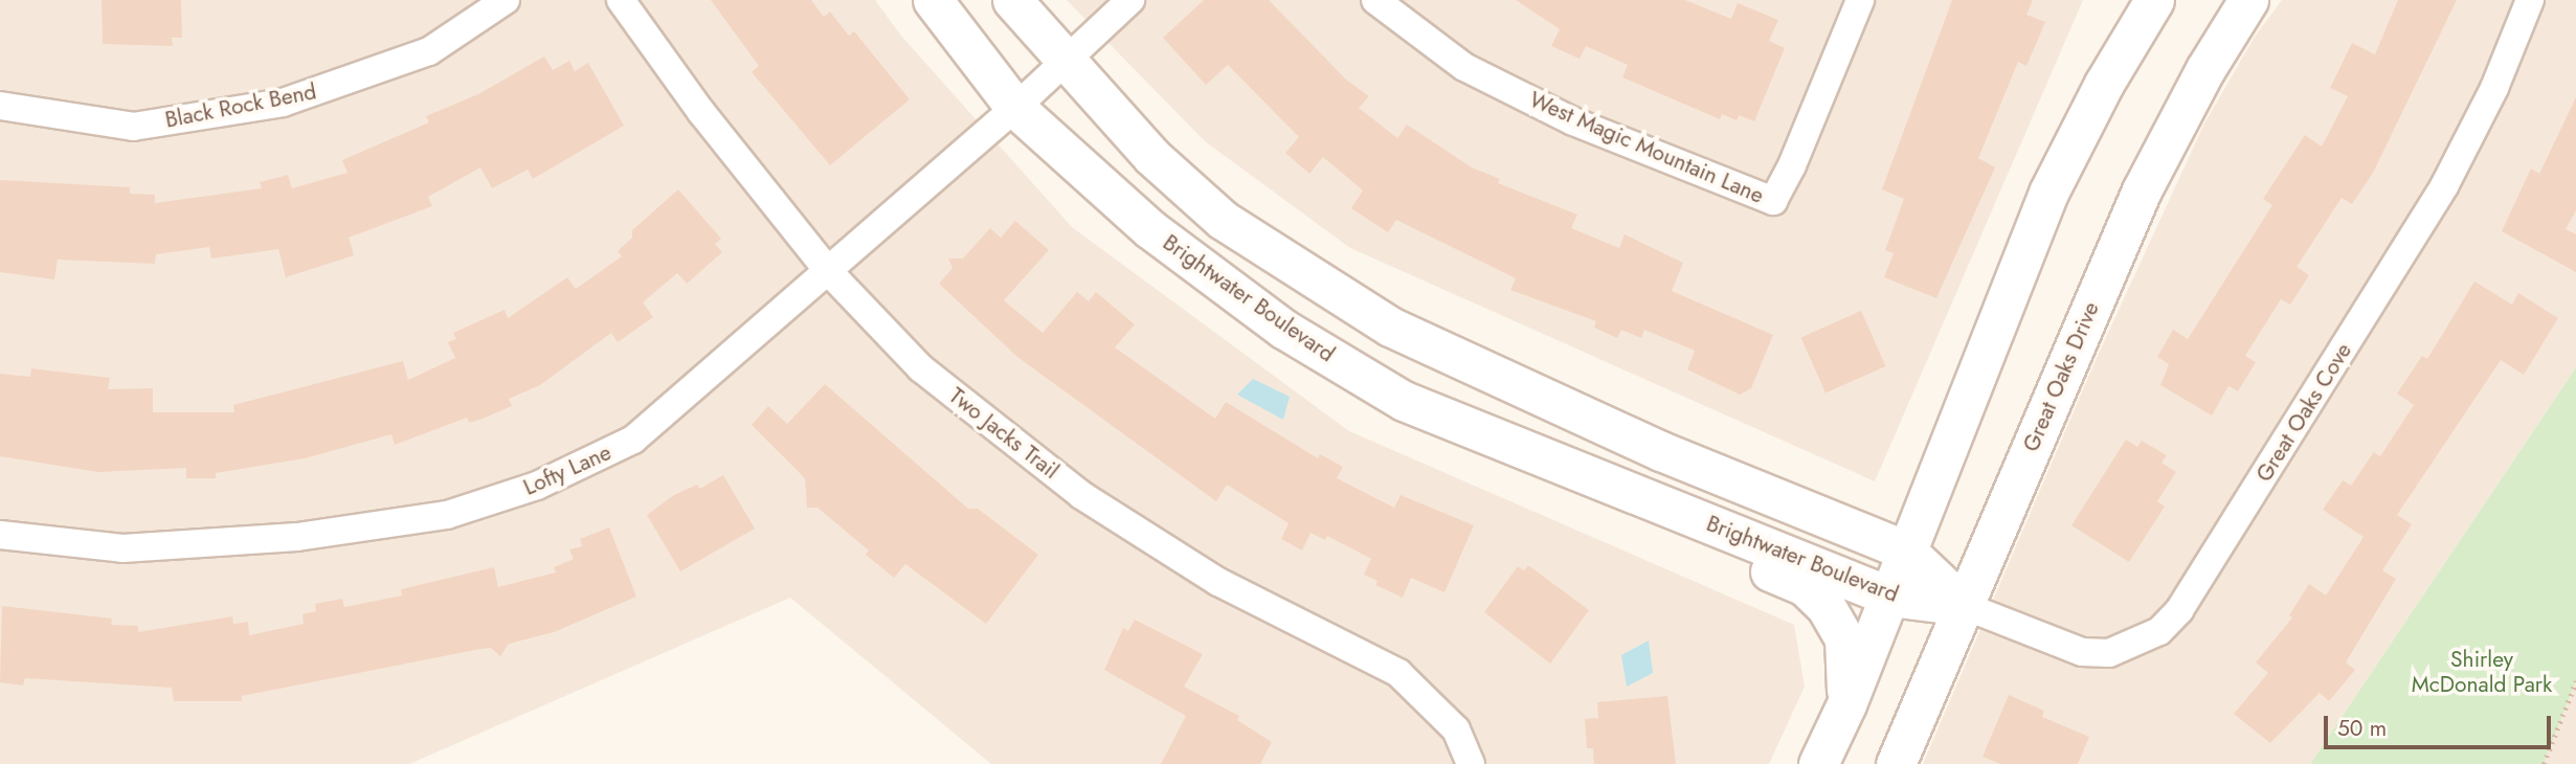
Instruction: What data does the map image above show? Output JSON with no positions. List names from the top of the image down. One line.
{"streets":{"street":["Black Rock Bend","West Magic Mountain Lane","Brightwater Boulevard","Great Oaks Drive","Great Oaks Cove","Two Jacks Trail","Lofty Lane"]},"crossings":[["Brightwater Boulevard","Great Oaks Drive"],["Brightwater Boulevard","Great Oaks Cove"],["Brightwater Boulevard","Lofty Lane"],["Great Oaks Drive","Great Oaks Cove"],["Two Jacks Trail","Lofty Lane"]],"parks":["Shirley McDonald Park"],"scale_bar":"50 m"}
